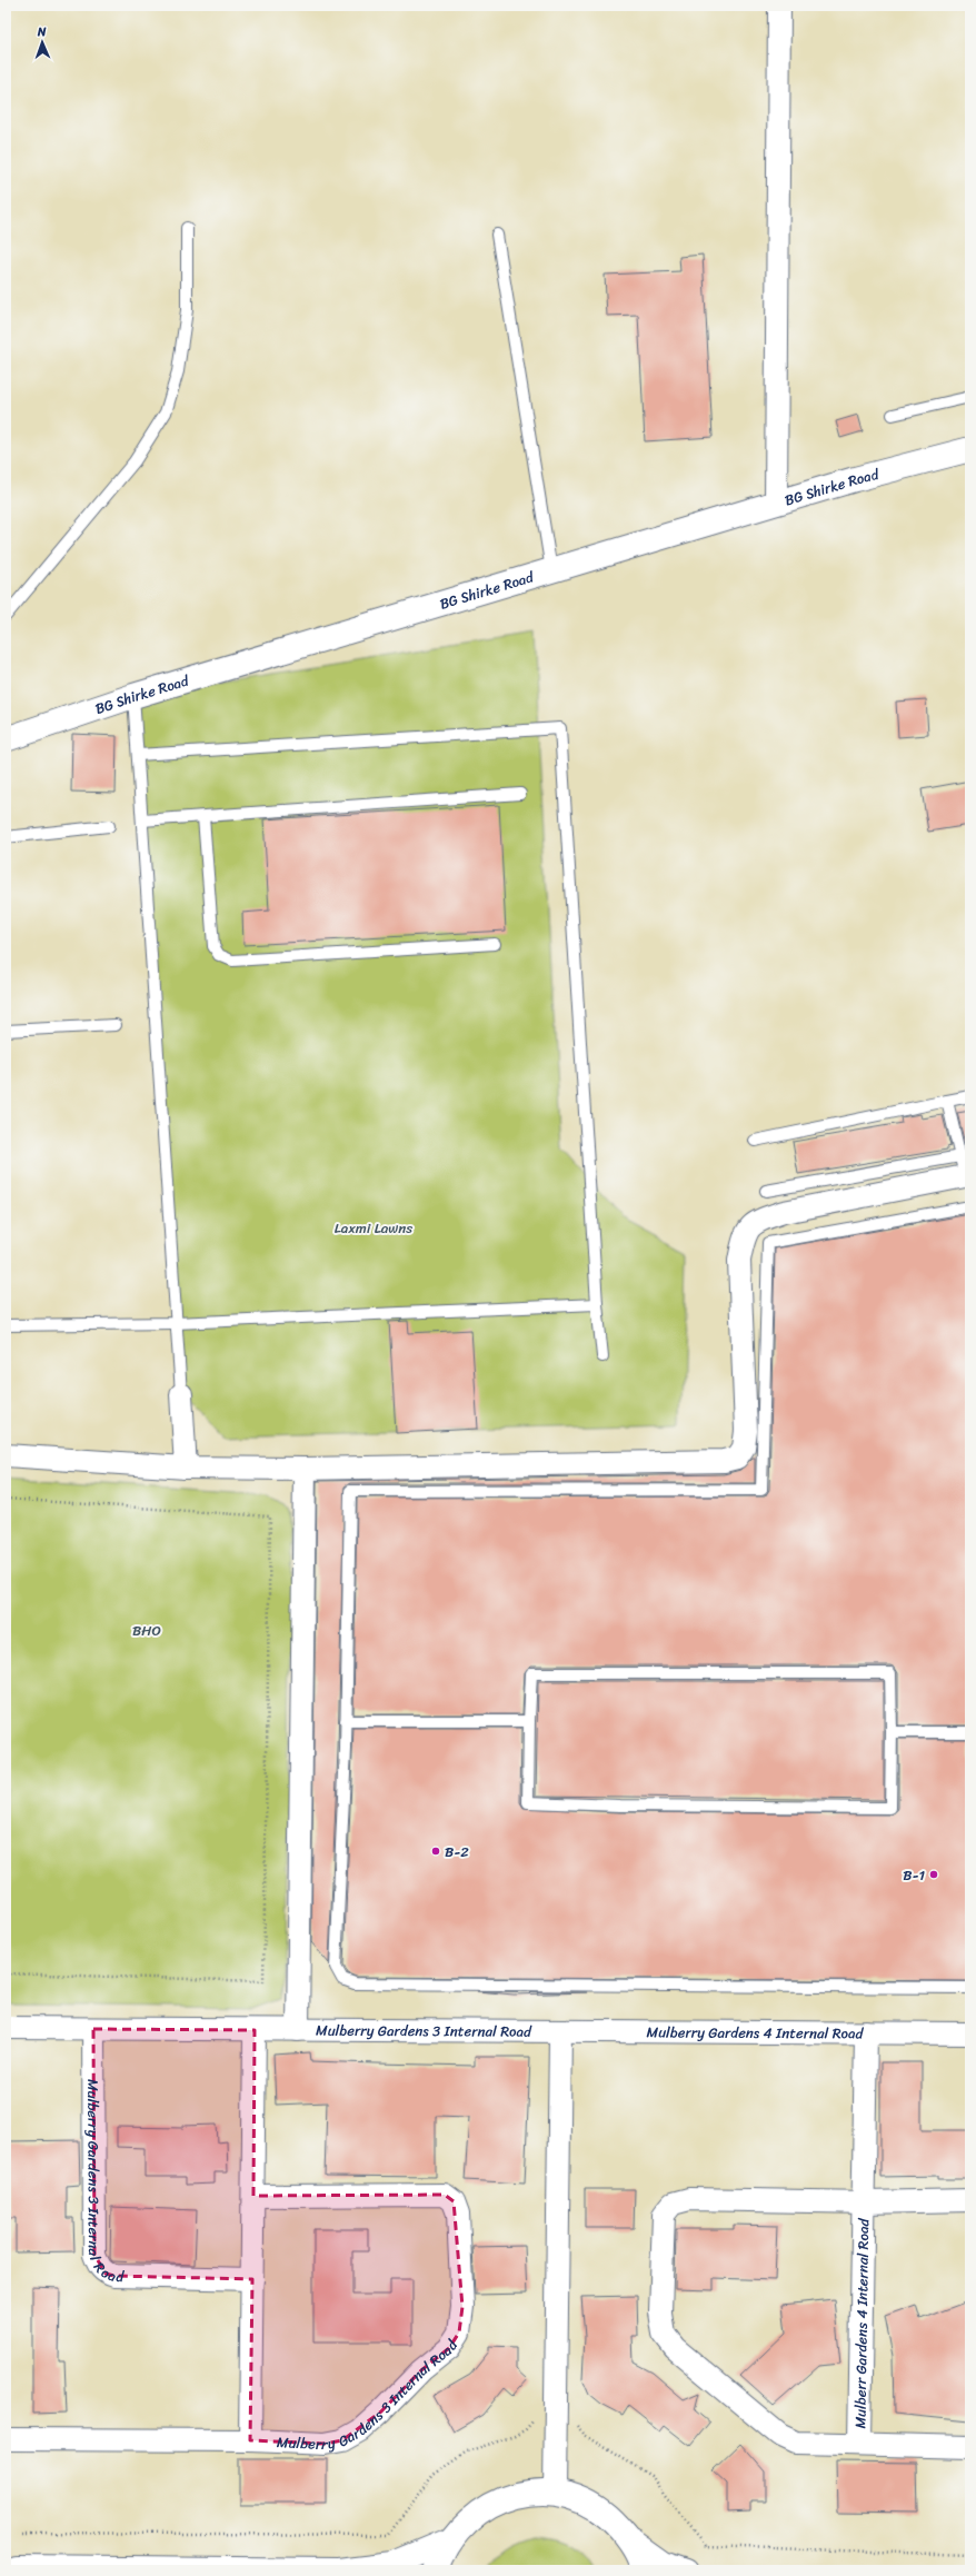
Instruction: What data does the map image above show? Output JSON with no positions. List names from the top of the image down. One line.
{"streets":{"street":["BG Shirke Road","Mulberry Gardens 3 Internal Road","Mulberry Gardens 4 Internal Road","Mulberr Gardens 4 Internal Road"]},"crossings":[["Mulberry Gardens 3 Internal Road","Mulberry Gardens 4 Internal Road"],["Mulberry Gardens 4 Internal Road","Mulberr Gardens 4 Internal Road"]],"parks":["Laxmi Lawns","BHO"],"places":["B-2","B-1"],"north":"top"}
